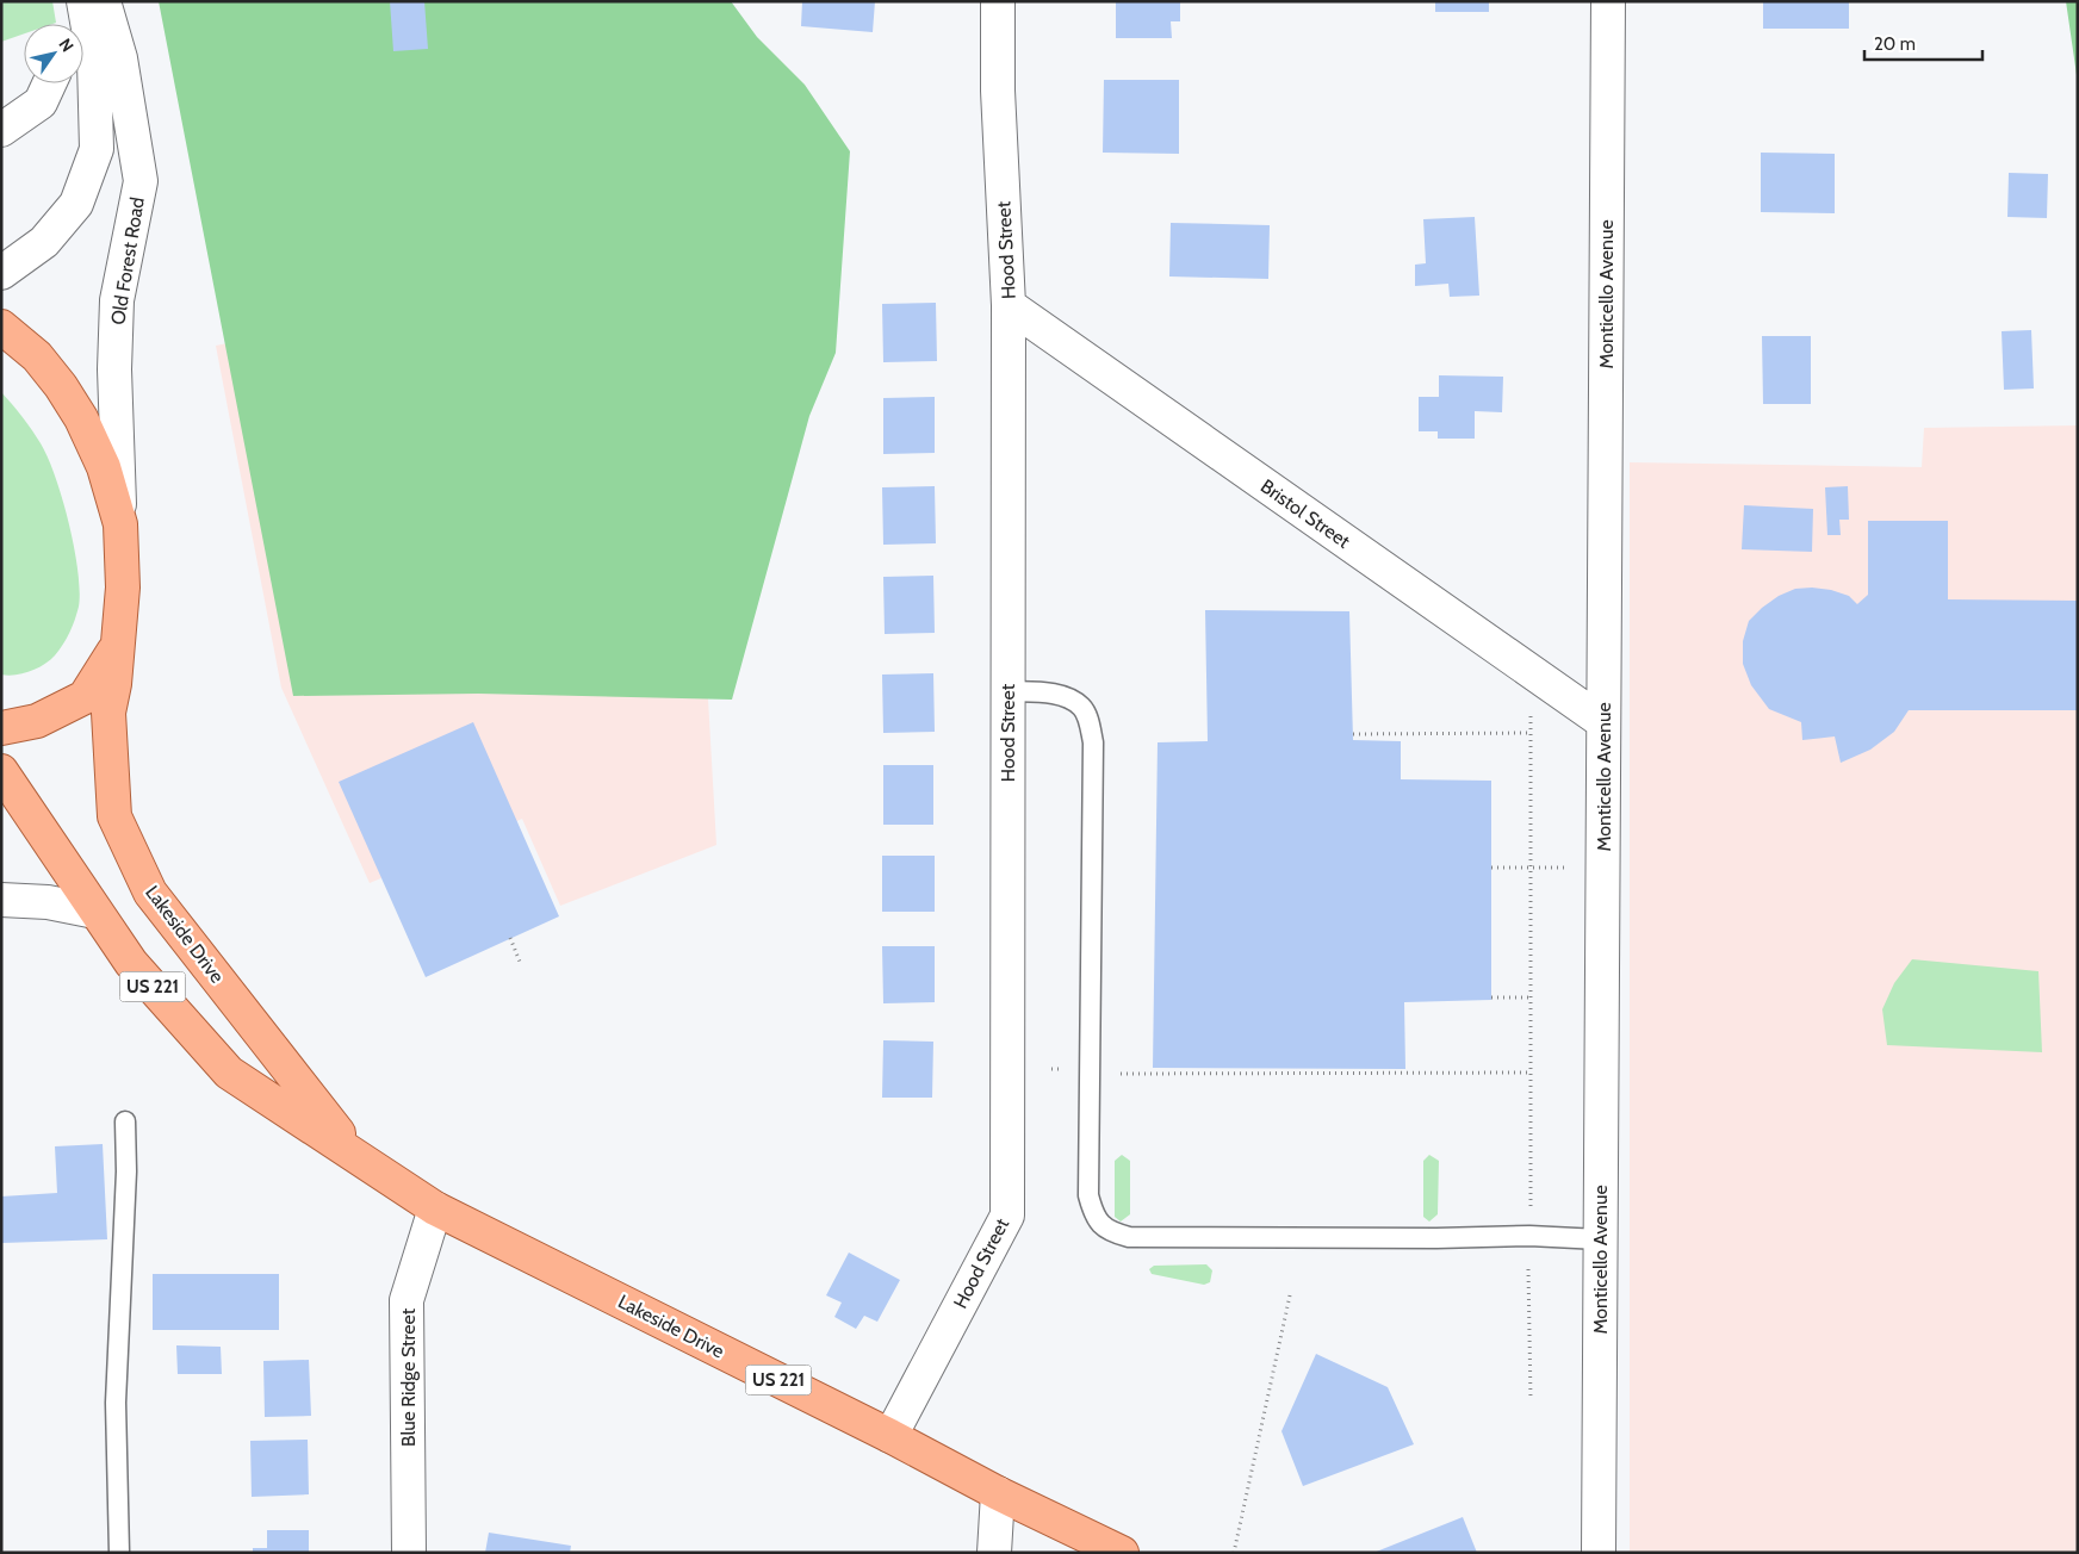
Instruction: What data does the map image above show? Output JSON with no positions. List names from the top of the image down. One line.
{"streets":{"main road":["Lakeside Drive","US 221"],"street":["Hood Street","Old Forest Road","Monticello Avenue","Bristol Street","Blue Ridge Street"]},"crossings":[["Hood Street","Bristol Street"],["Hood Street","Lakeside Drive"],["Old Forest Road","Lakeside Drive"],["Monticello Avenue","Bristol Street"],["Lakeside Drive","Blue Ridge Street"]],"scale_bar":"20 m","north":"top right"}
